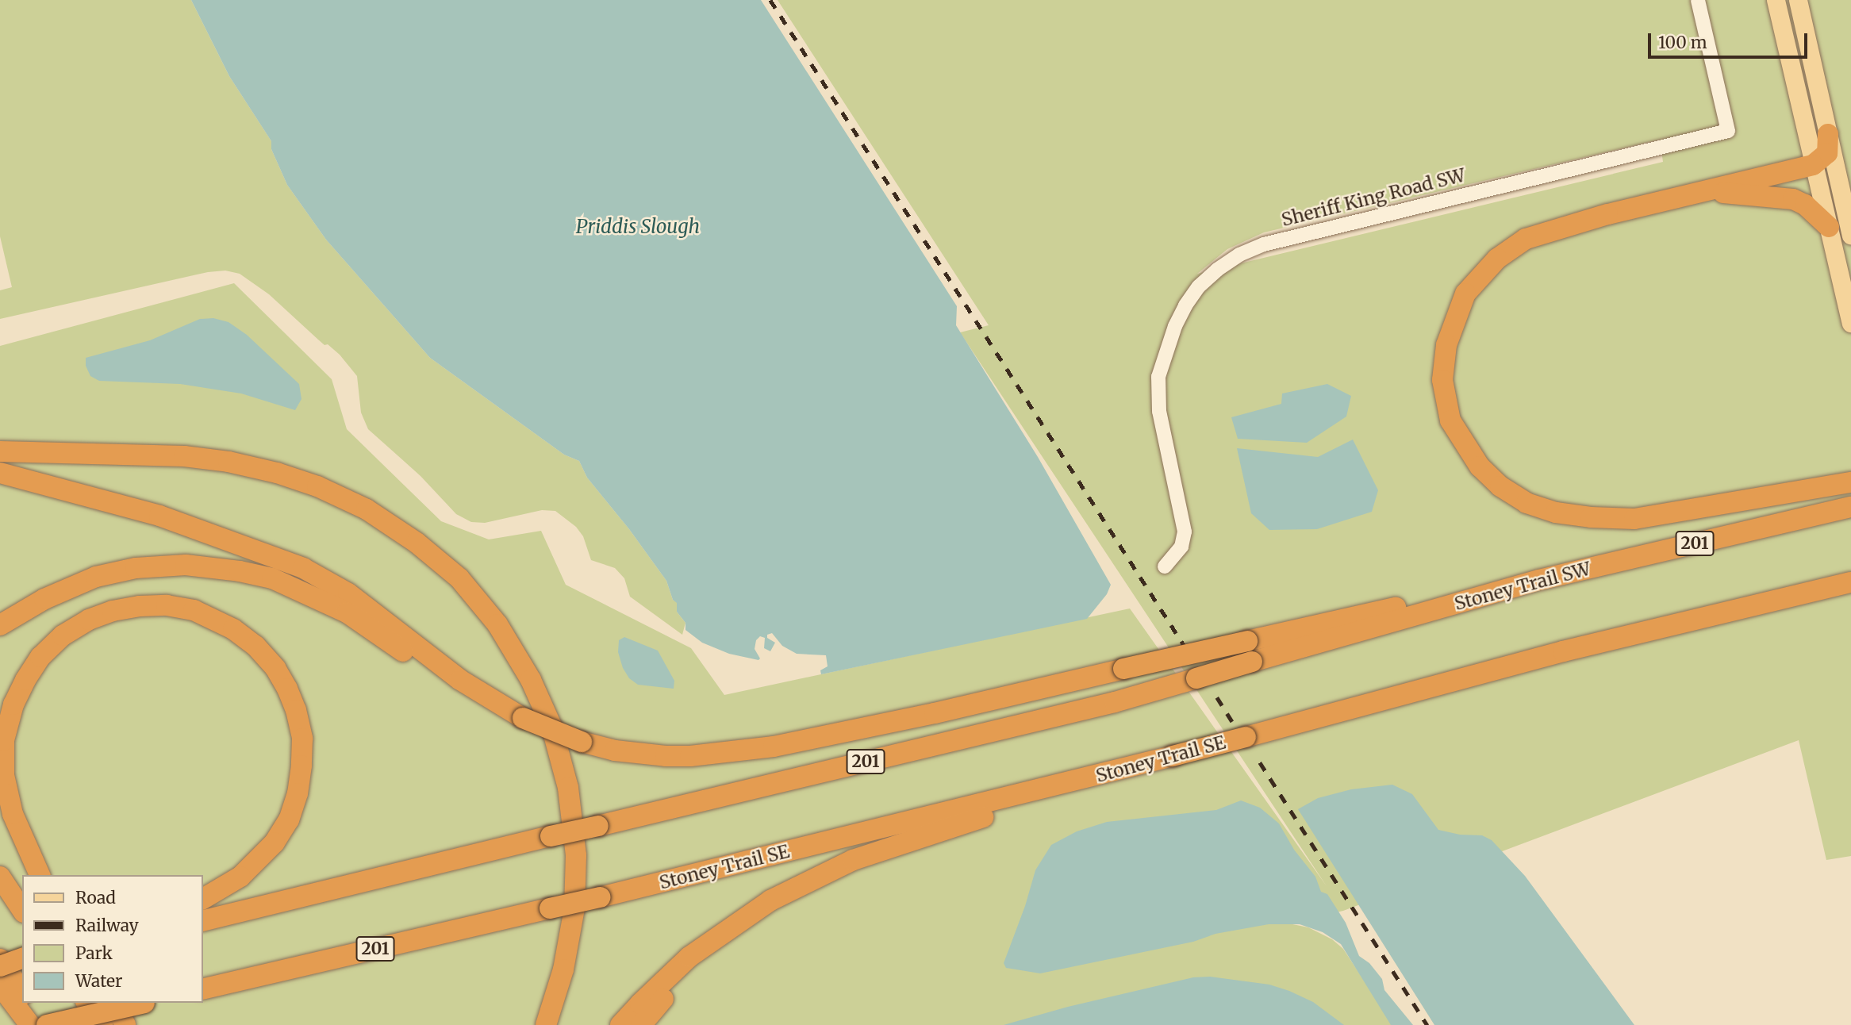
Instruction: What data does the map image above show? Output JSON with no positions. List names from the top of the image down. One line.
{"streets":{"highway":["201","Stoney Trail SW","Stoney Trail SE"],"street":["Sheriff King Road SW"]},"water":["Priddis Slough"],"legend":["Road","Railway","Park","Water"],"scale_bar":"100 m"}
